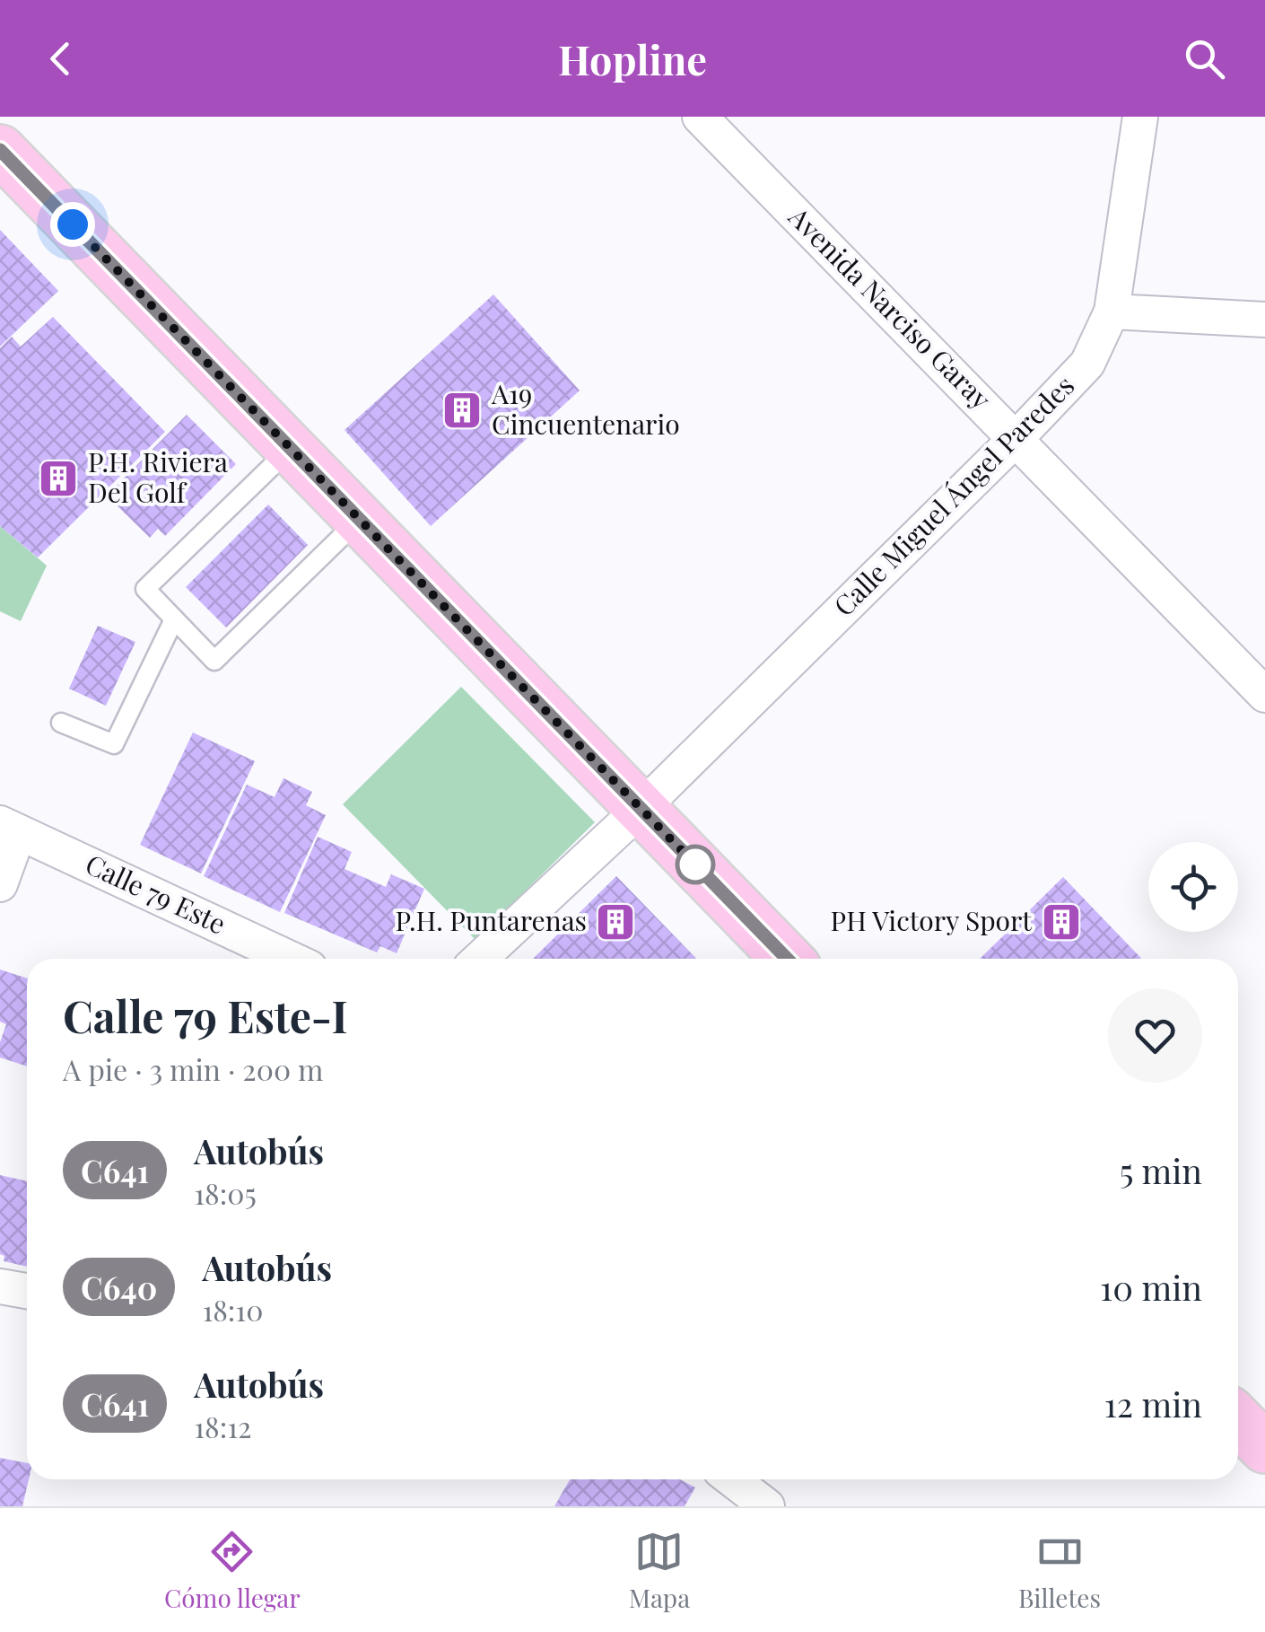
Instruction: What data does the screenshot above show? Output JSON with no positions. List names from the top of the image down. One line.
{"streets":{"street":["Avenida Narciso Garay","Calle Miguel Ángel Paredes","Calle 79 Este"]},"crossings":[["Avenida Narciso Garay","Calle Miguel Ángel Paredes"]],"places":{"building":["A19 Cincuentenario","P.H. Riviera Del Golf","P.H. Puntarenas","PH Victory Sport"]},"lines":["bus line C641"],"page":{"header":"Hopline","heading":["Calle 79 Este-I","A pie · 3 min · 200 m"],"list":[{"mark":"C641","name":"Autobús","note":"18:05","value":"5 min"},{"mark":"C640","name":"Autobús","note":"18:10","value":"10 min"},{"mark":"C641","name":"Autobús","note":"18:12","value":"12 min"}],"tabs":["Cómo llegar","Mapa","Billetes"]}}
